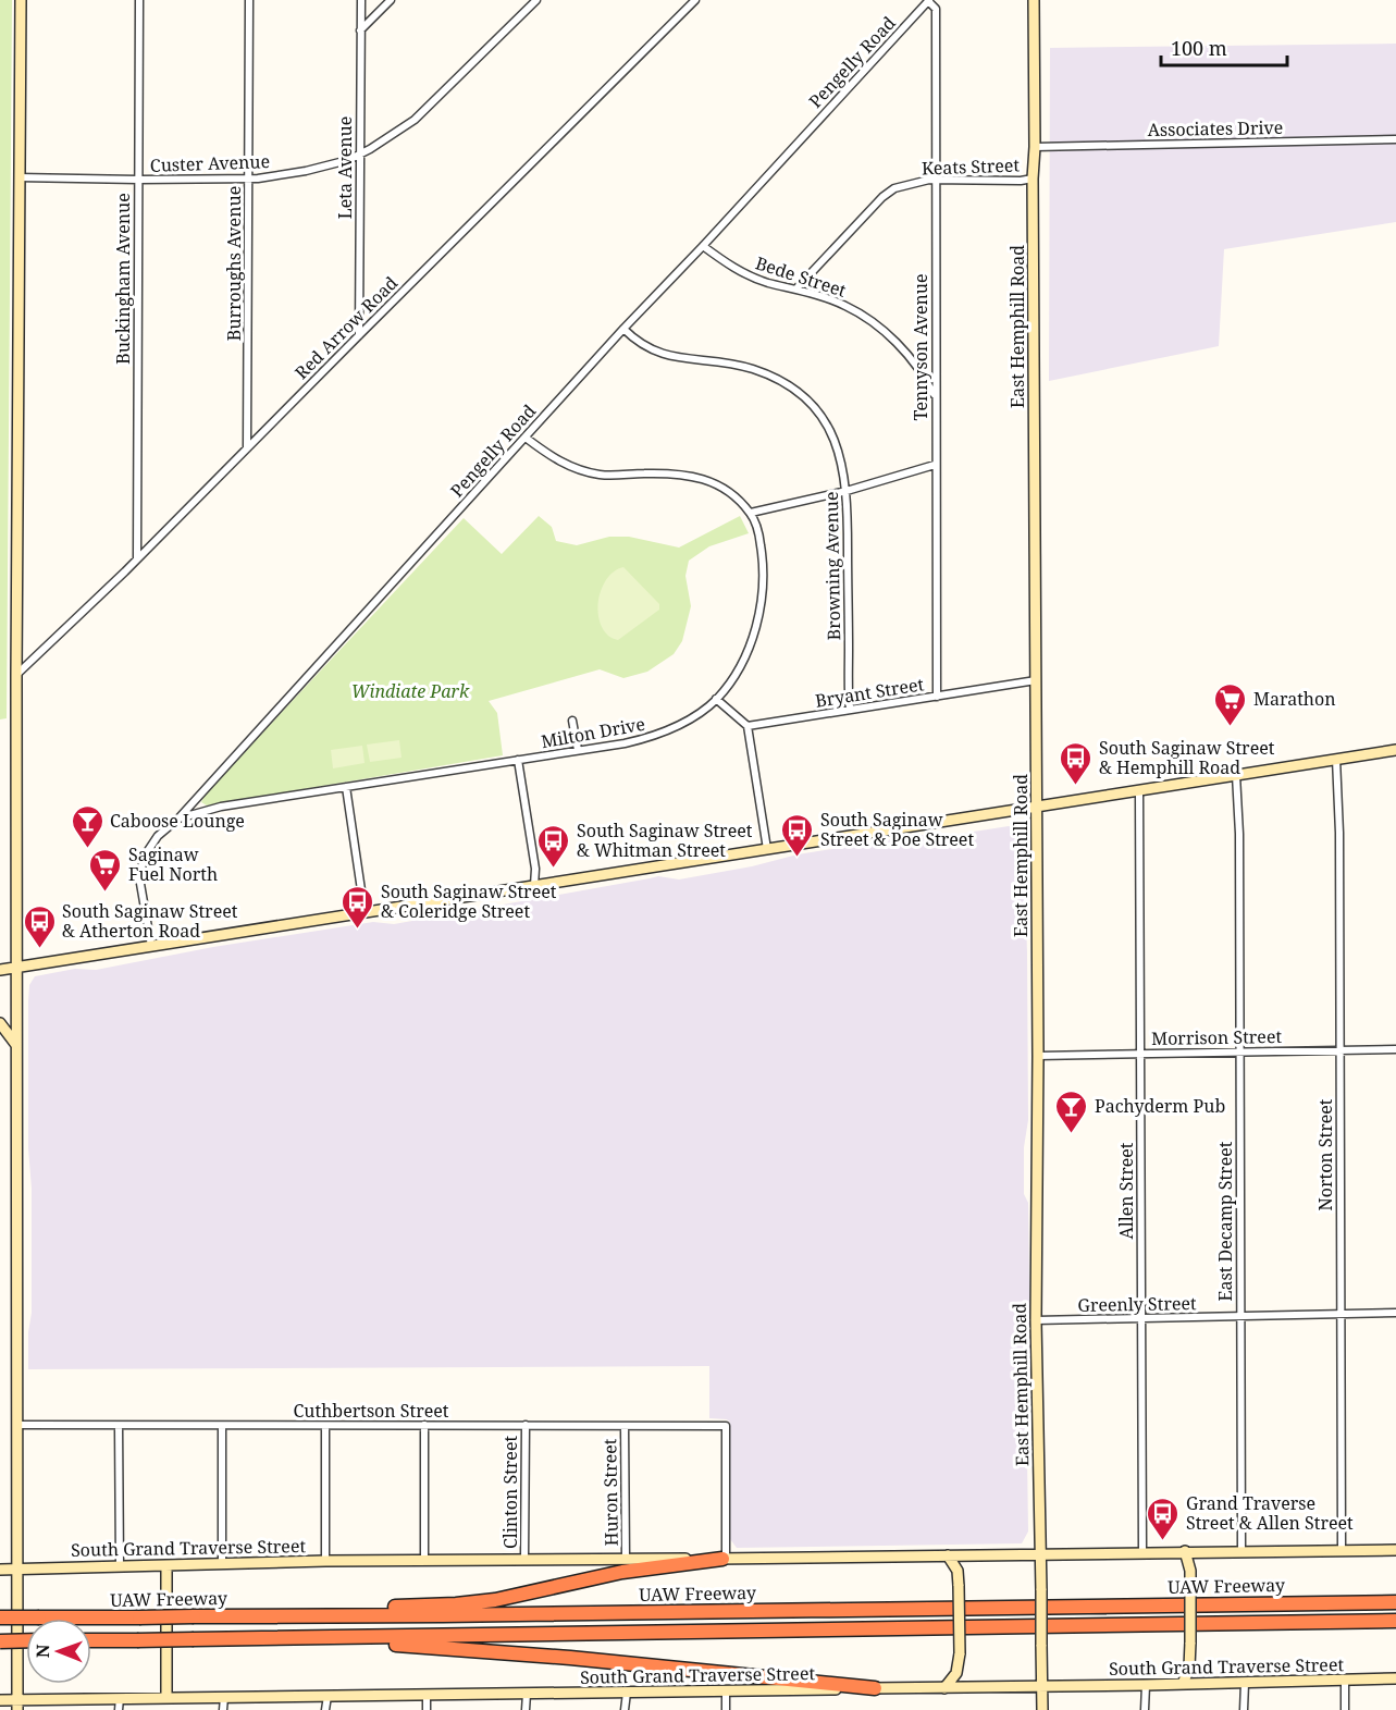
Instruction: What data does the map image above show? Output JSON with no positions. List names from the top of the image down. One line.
{"streets":{"highway":["UAW Freeway"],"main road":["East Hemphill Road","South Grand Traverse Street"],"street":["Pengelly Road","Associates Drive","Custer Avenue","Keats Street","Leta Avenue","Burroughs Avenue","Bede Street","Buckingham Avenue","Red Arrow Road","Tennyson Avenue","Browning Avenue","Bryant Street","Milton Drive","Morrison Street","Norton Street","Allen Street","East Decamp Street","Greenly Street","Cuthbertson Street","Clinton Street","Huron Street"]},"crossings":[["Pengelly Road","Bede Street"],["Pengelly Road","Tennyson Avenue"],["Pengelly Road","Browning Avenue"],["Pengelly Road","Milton Drive"],["Associates Drive","East Hemphill Road"],["Custer Avenue","Leta Avenue"],["Custer Avenue","Burroughs Avenue"],["Custer Avenue","Buckingham Avenue"],["Keats Street","Bede Street"],["Keats Street","East Hemphill Road"],["Keats Street","Tennyson Avenue"],["Leta Avenue","Red Arrow Road"],["Burroughs Avenue","Red Arrow Road"],["Bede Street","Tennyson Avenue"],["Buckingham Avenue","Red Arrow Road"],["East Hemphill Road","Bryant Street"],["East Hemphill Road","Morrison Street"],["East Hemphill Road","Greenly Street"],["East Hemphill Road","South Grand Traverse Street"],["Tennyson Avenue","Bryant Street"],["Browning Avenue","Bryant Street"],["Morrison Street","Norton Street"],["Morrison Street","Allen Street"],["Morrison Street","East Decamp Street"],["Norton Street","Greenly Street"],["Norton Street","South Grand Traverse Street"],["Allen Street","Greenly Street"],["Allen Street","South Grand Traverse Street"],["East Decamp Street","Greenly Street"],["East Decamp Street","South Grand Traverse Street"],["Cuthbertson Street","Clinton Street"],["Cuthbertson Street","Huron Street"],["Cuthbertson Street","South Grand Traverse Street"],["Clinton Street","South Grand Traverse Street"],["Huron Street","South Grand Traverse Street"]],"parks":["Windiate Park"],"places":{"supermarket":["Marathon","Saginaw Fuel North"],"bus stop":["South Saginaw Street & Hemphill Road","South Saginaw Street & Poe Street","South Saginaw Street & Whitman Street","South Saginaw Street & Coleridge Street","South Saginaw Street & Atherton Road","Grand Traverse Street & Allen Street"],"bar":["Caboose Lounge","Pachyderm Pub"]},"scale_bar":"100 m","north":"left"}
